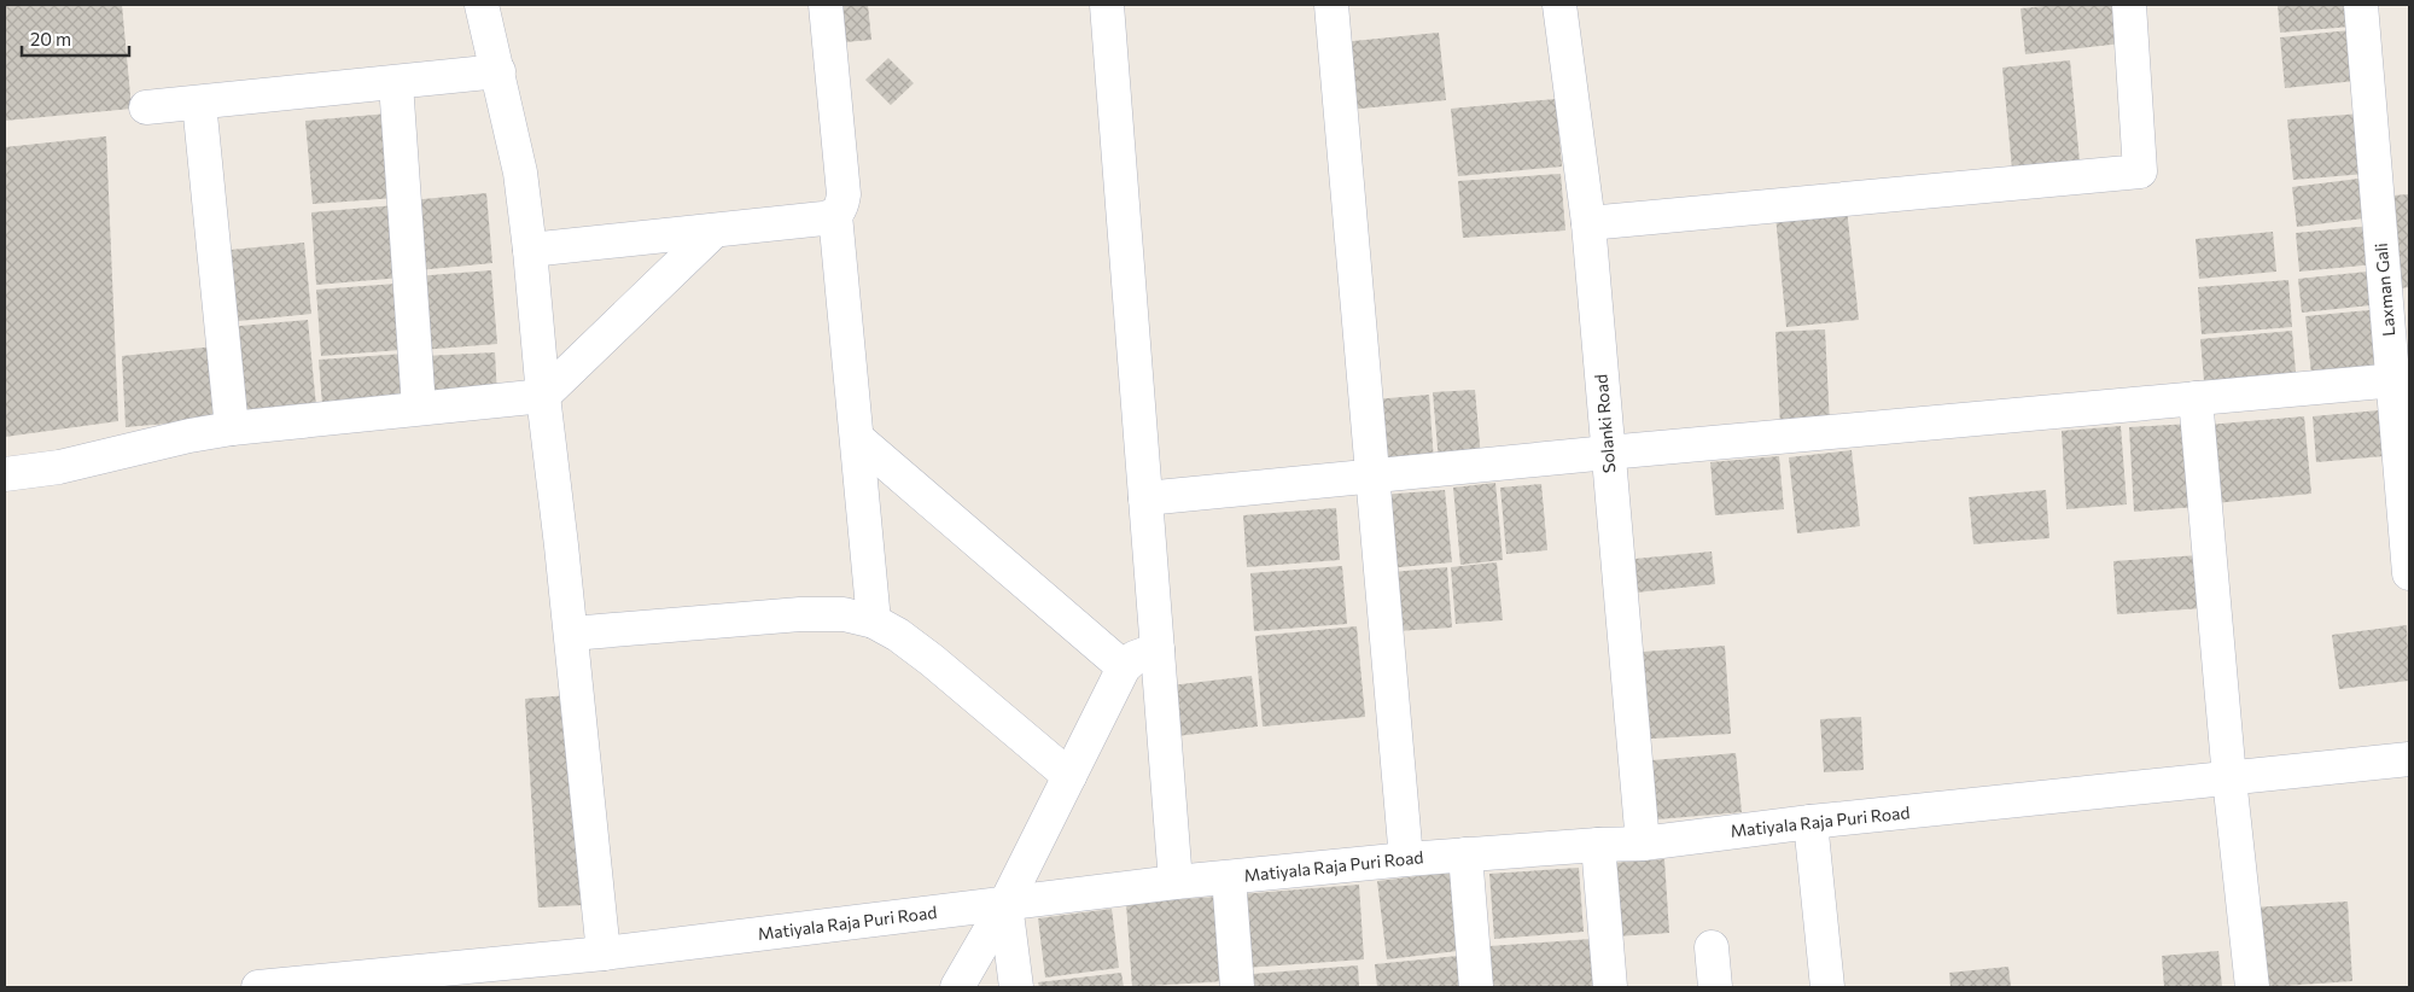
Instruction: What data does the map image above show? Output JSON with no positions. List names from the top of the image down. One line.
{"streets":{"street":["Laxman Gali","Solanki Road","Matiyala Raja Puri Road"]},"crossings":[["Solanki Road","Matiyala Raja Puri Road"]],"scale_bar":"20 m"}
